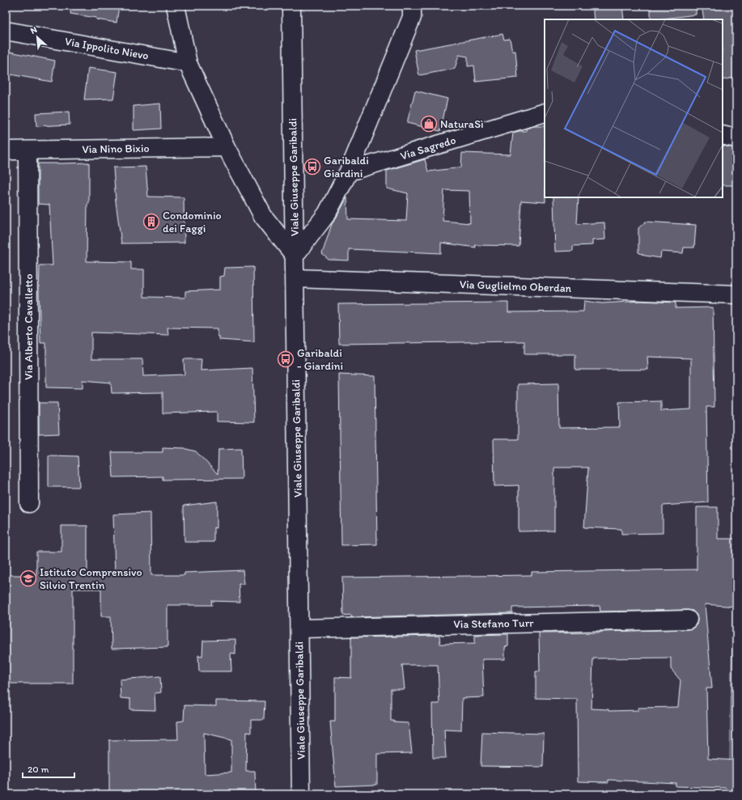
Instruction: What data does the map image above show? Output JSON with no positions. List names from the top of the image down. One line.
{"streets":{"street":["Via Ippolito Nievo","Via Sagredo","Via Nino Bixio","Viale Giuseppe Garibaldi","Via Guglielmo Oberdan","Via Alberto Cavalletto","Via Stefano Turr"]},"crossings":[["Via Nino Bixio","Via Alberto Cavalletto"],["Viale Giuseppe Garibaldi","Via Guglielmo Oberdan"],["Viale Giuseppe Garibaldi","Via Stefano Turr"]],"places":{"shop":["NaturaSì"],"bus stop":["Garibaldi Giardini","Garibaldi - Giardini"],"building":["Condominio dei Faggi"],"school or university":["Istituto Comprensivo Silvio Trentin"]},"scale_bar":"20 m","north":"top left"}
